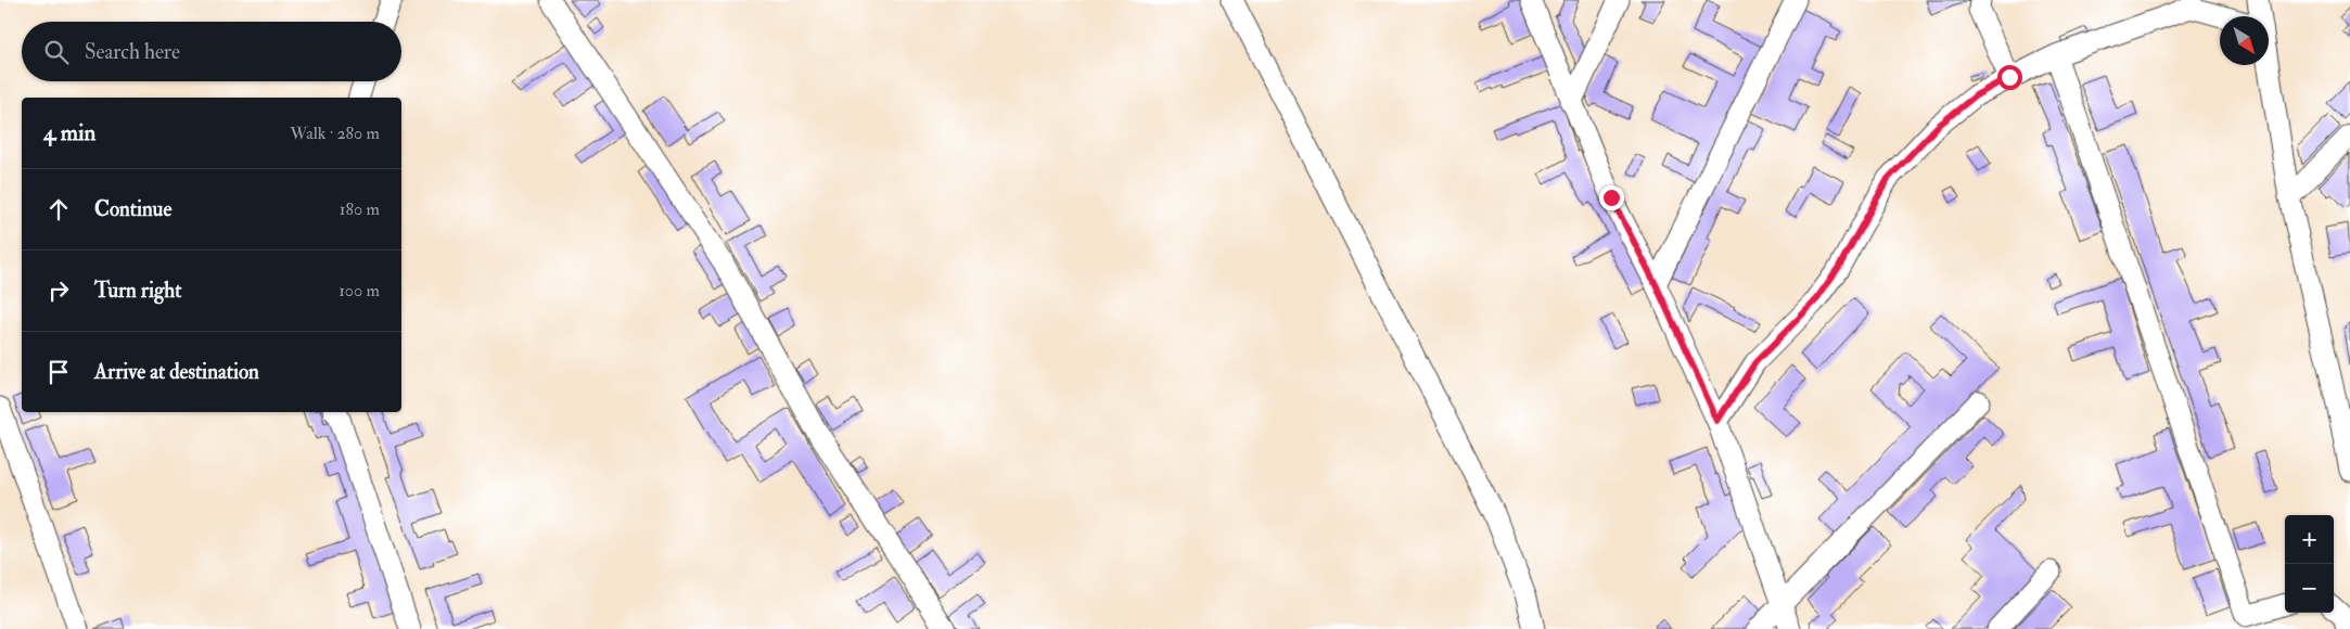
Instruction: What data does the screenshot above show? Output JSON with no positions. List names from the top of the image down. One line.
{"north":"bottom right","page":{"search":"Search here","heading":["4 min","Walk · 280 m"],"list":[["Continue","180 m"],["Turn right","100 m"],"Arrive at destination"],"map_buttons":["+","−"]}}
